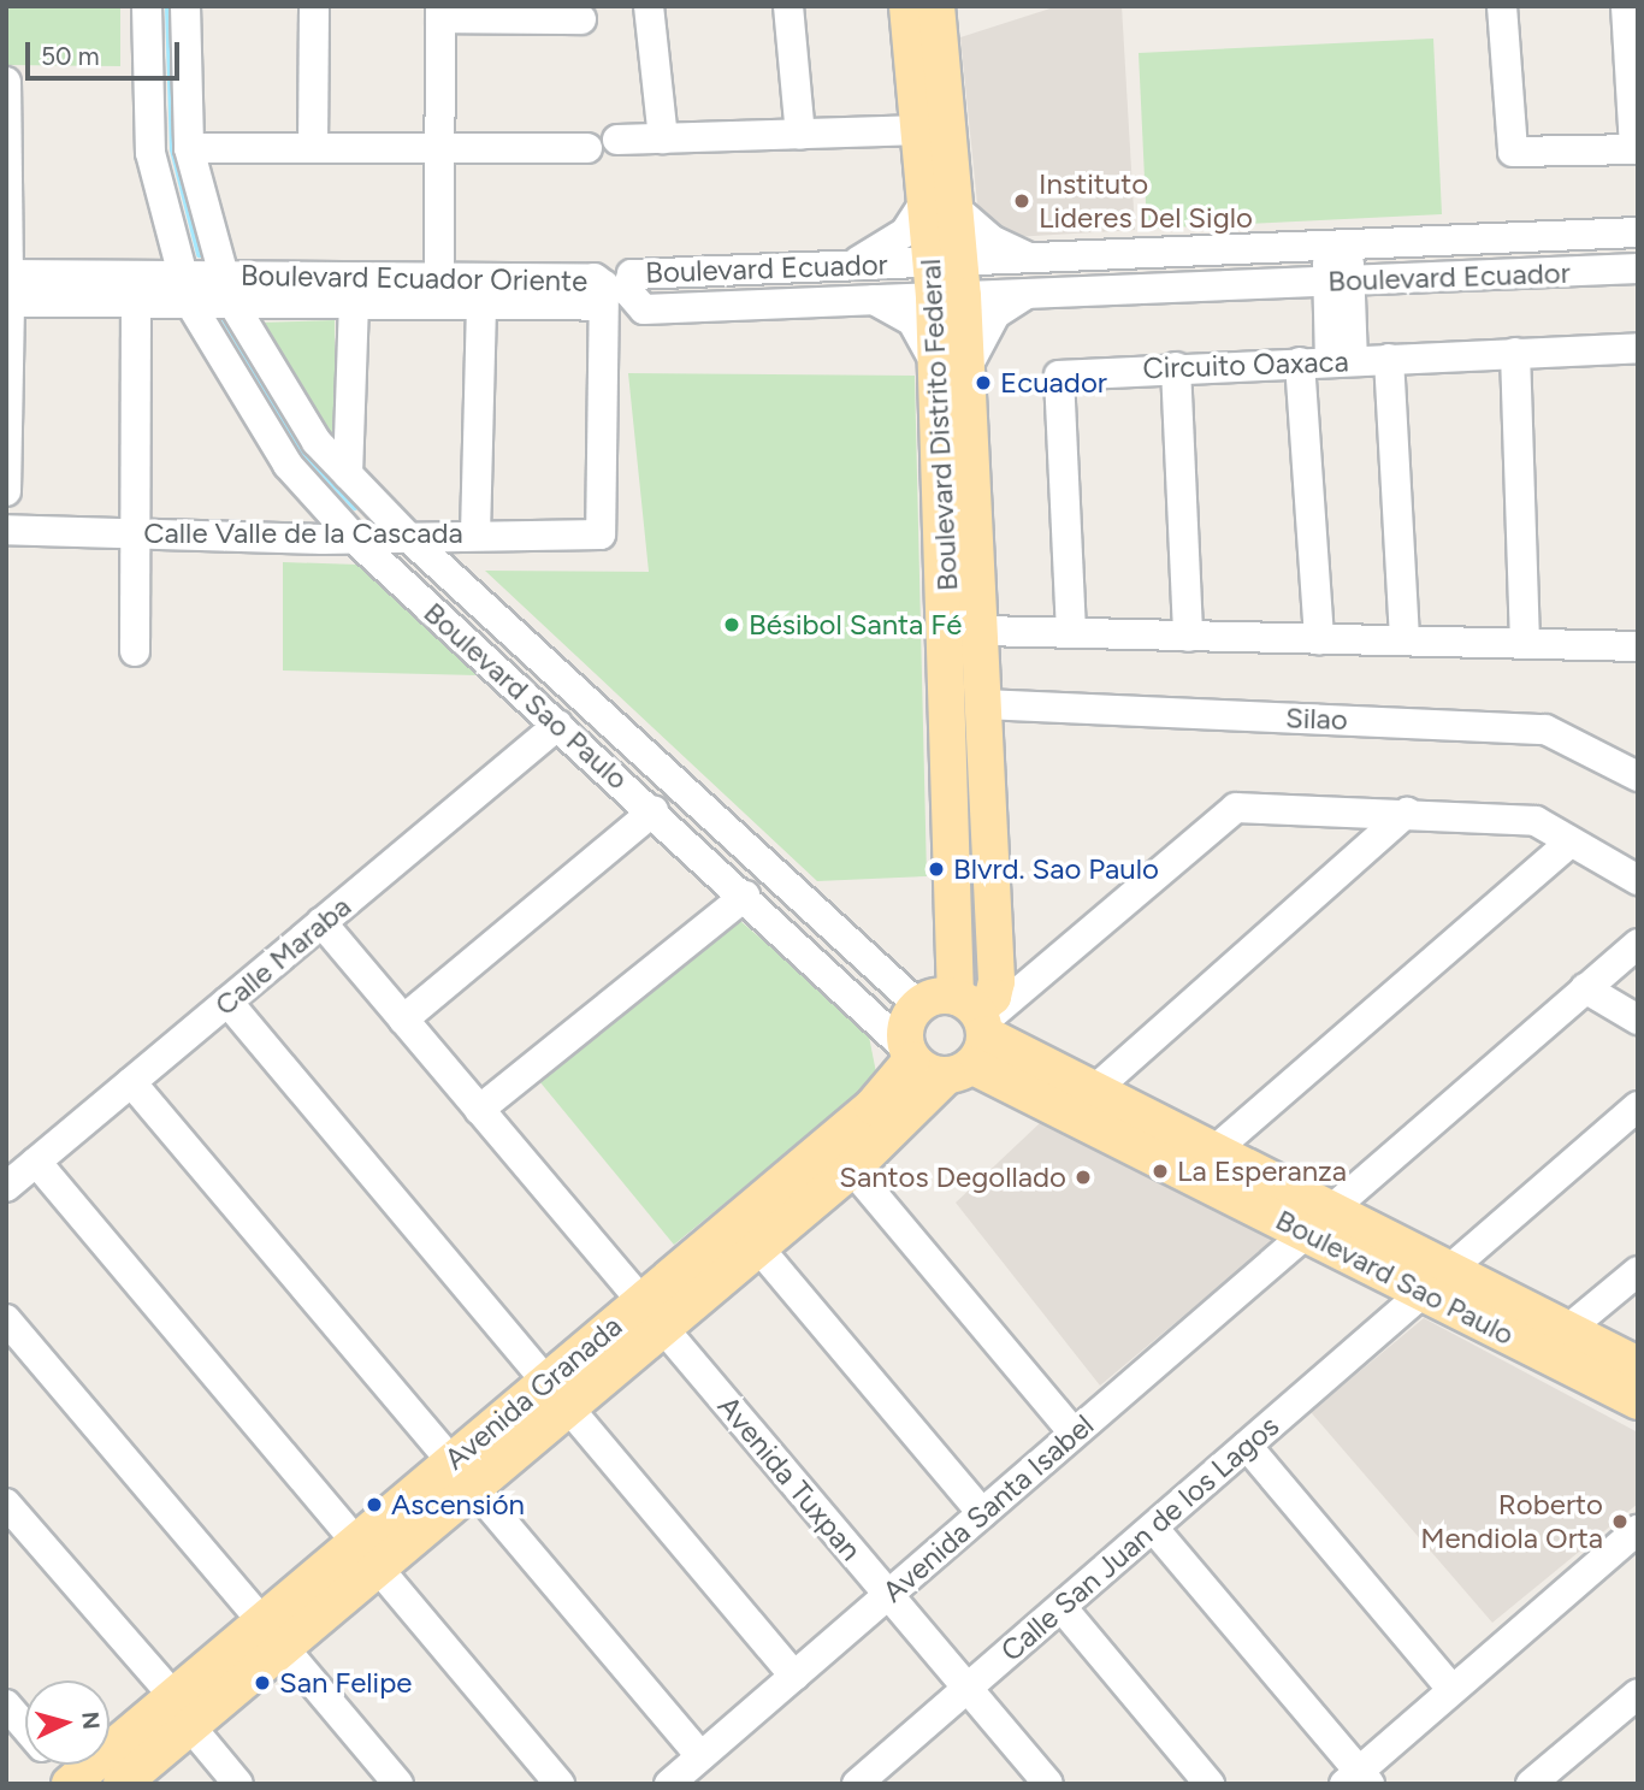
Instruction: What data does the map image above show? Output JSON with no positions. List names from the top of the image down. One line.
{"streets":{"main road":["Boulevard Distrito Federal","Boulevard Sao Paulo","Avenida Granada"],"street":["Boulevard Ecuador","Boulevard Ecuador Oriente","Circuito Oaxaca","Calle Valle de la Cascada","Silao","Calle Maraba","Avenida Tuxpan","Avenida Santa Isabel","Calle San Juan de los Lagos"]},"crossings":[["Boulevard Ecuador","Boulevard Distrito Federal"],["Boulevard Ecuador Oriente","Calle Valle de la Cascada"],["Boulevard Ecuador Oriente","Boulevard Sao Paulo"],["Boulevard Distrito Federal","Boulevard Sao Paulo"],["Boulevard Distrito Federal","Silao"],["Boulevard Distrito Federal","Avenida Granada"],["Calle Valle de la Cascada","Boulevard Sao Paulo"],["Boulevard Sao Paulo","Calle Maraba"],["Boulevard Sao Paulo","Avenida Granada"],["Boulevard Sao Paulo","Avenida Santa Isabel"],["Boulevard Sao Paulo","Calle San Juan de los Lagos"],["Calle Maraba","Avenida Tuxpan"],["Avenida Granada","Avenida Tuxpan"],["Avenida Tuxpan","Avenida Santa Isabel"],["Avenida Tuxpan","Calle San Juan de los Lagos"]],"places":["Instituto Lideres Del Siglo","Ecuador","Bésibol Santa Fé","Blvrd. Sao Paulo","La Esperanza","Santos Degollado","Ascensión","Roberto Mendiola Orta","San Felipe"],"scale_bar":"50 m","north":"right"}
